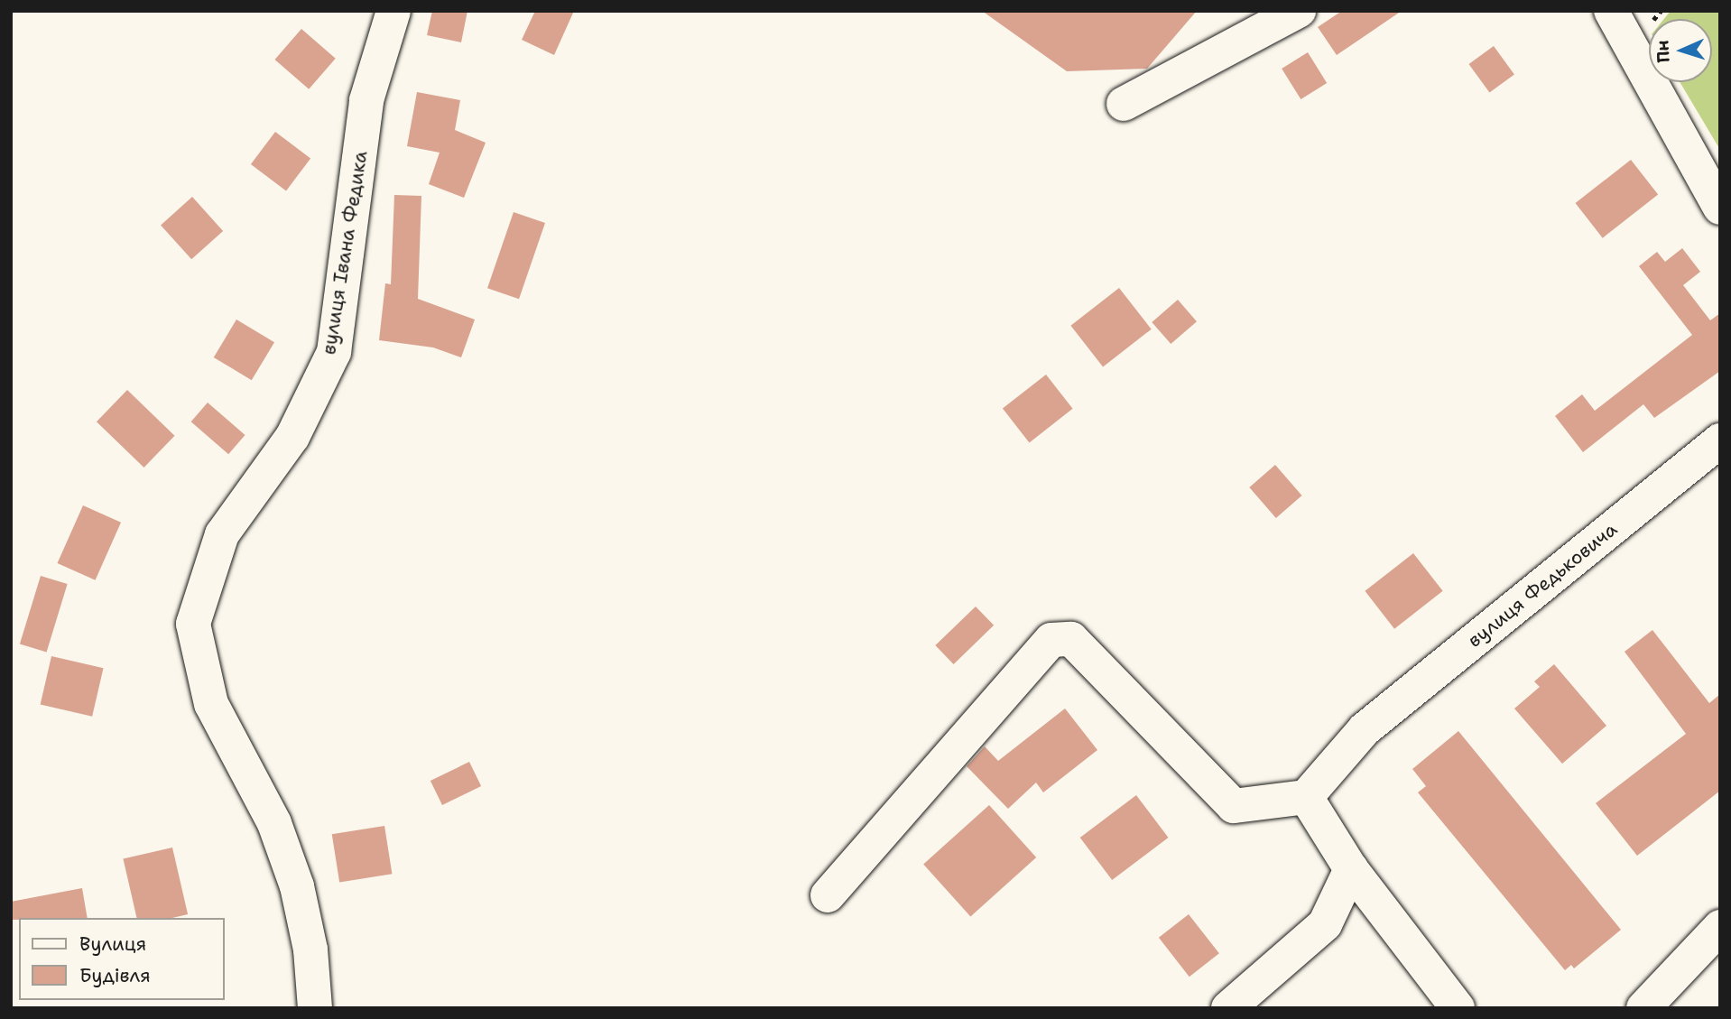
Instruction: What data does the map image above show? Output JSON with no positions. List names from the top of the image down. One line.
{"streets":{"street":["вулиця Івана Федика","вулиця Федьковича"]},"legend":["Вулиця","Будівля"],"north":"left"}
